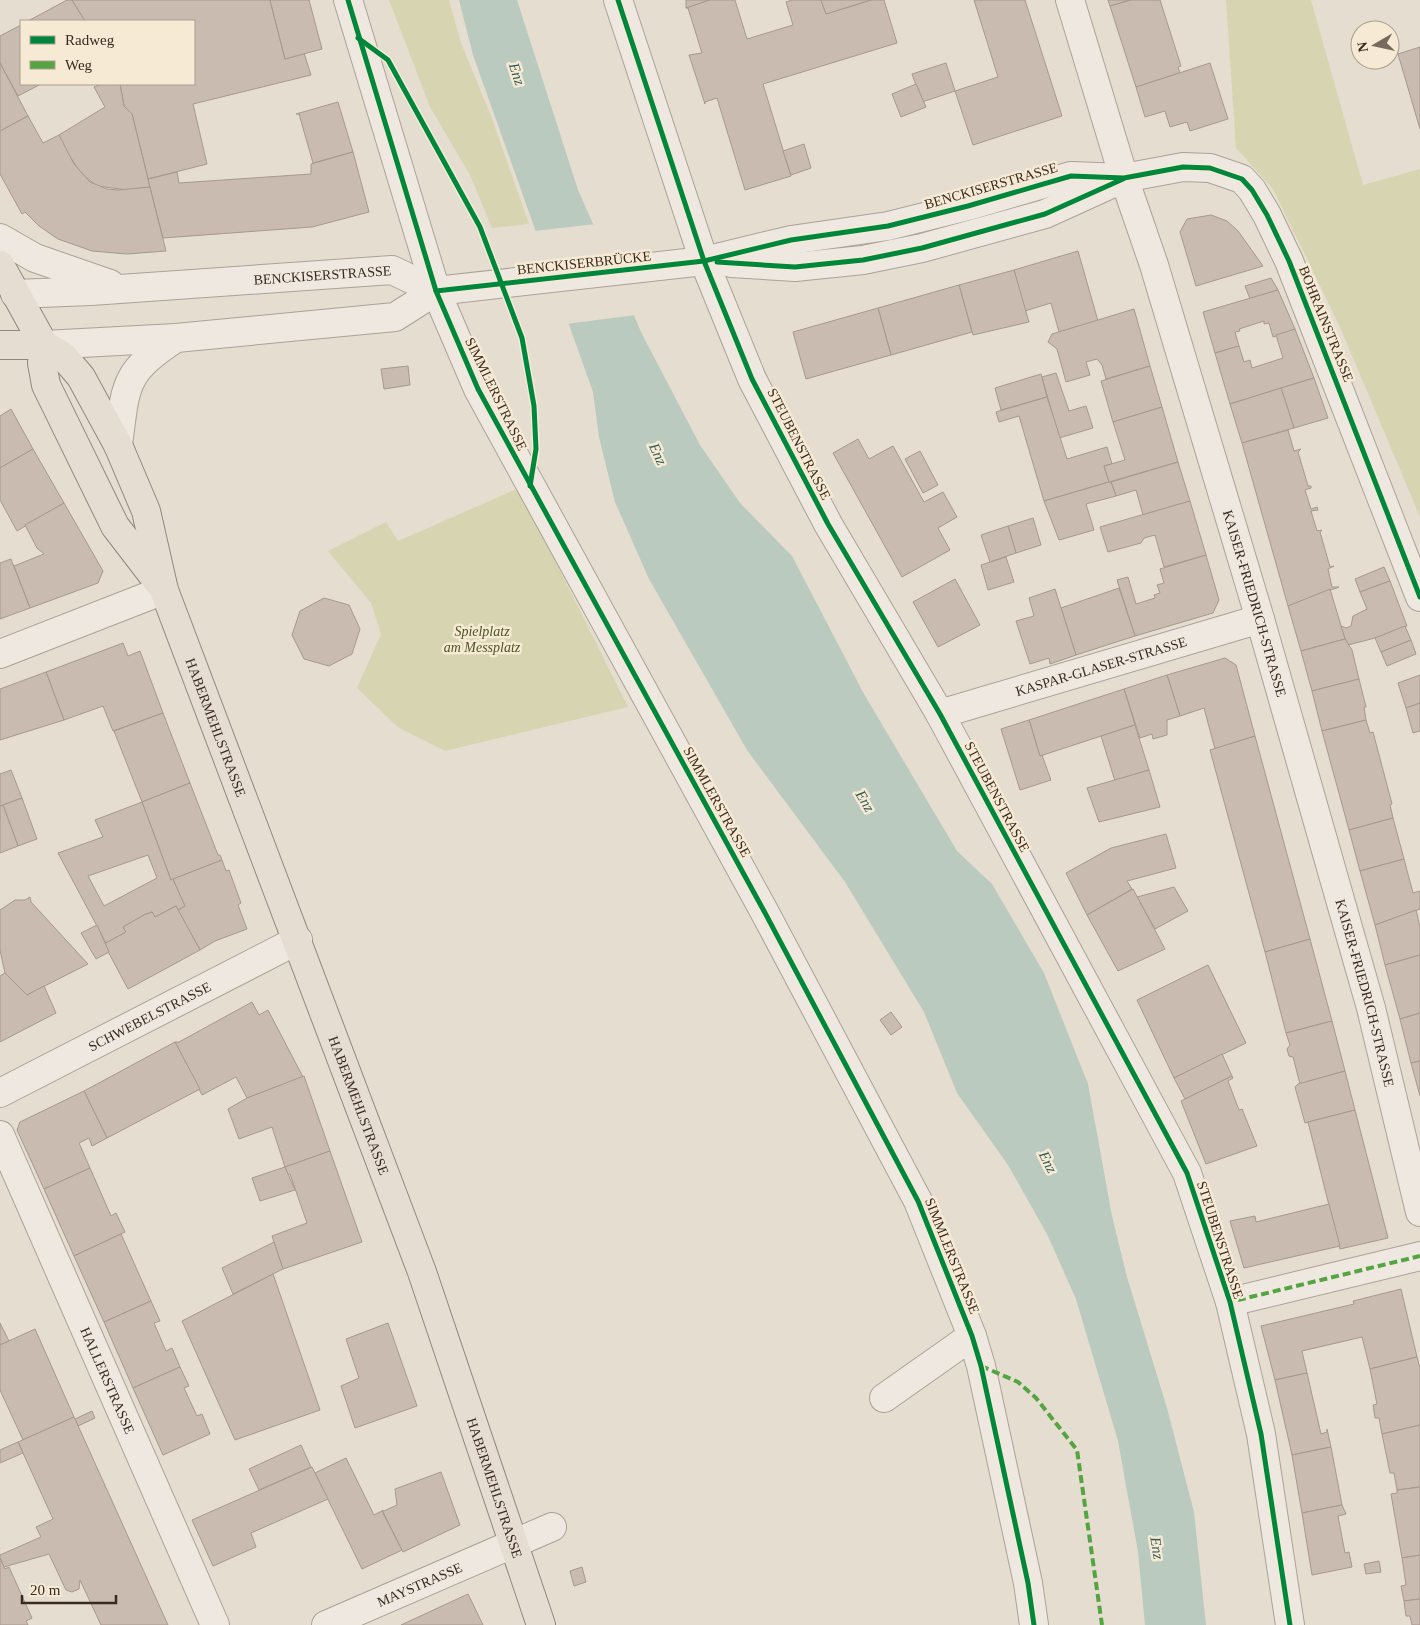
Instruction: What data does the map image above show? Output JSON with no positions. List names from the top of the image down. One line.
{"streets":{"main road":["HABERMEHLSTRASSE"],"street":["BENCKISERSTRASSE","BENCKISERBRÜCKE","BOHRAINSTRASSE","SIMMLERSTRASSE","STEUBENSTRASSE","KAISER-FRIEDRICH-STRASSE","KASPAR-GLASER-STRASSE","SCHWEBELSTRASSE","HALLERSTRASSE","MAYSTRASSE"]},"crossings":[["BENCKISERSTRASSE","BENCKISERBRÜCKE"],["BENCKISERSTRASSE","SIMMLERSTRASSE"],["BENCKISERSTRASSE","HABERMEHLSTRASSE"],["BENCKISERBRÜCKE","SIMMLERSTRASSE"],["BENCKISERBRÜCKE","STEUBENSTRASSE"],["BOHRAINSTRASSE","KAISER-FRIEDRICH-STRASSE"],["STEUBENSTRASSE","KASPAR-GLASER-STRASSE"],["KAISER-FRIEDRICH-STRASSE","KASPAR-GLASER-STRASSE"],["HABERMEHLSTRASSE","SCHWEBELSTRASSE"],["HABERMEHLSTRASSE","MAYSTRASSE"]],"water":["Enz"],"parks":["Spielplatz am Messplatz"],"legend":["Radweg","Weg"],"scale_bar":"20 m","north":"left"}
